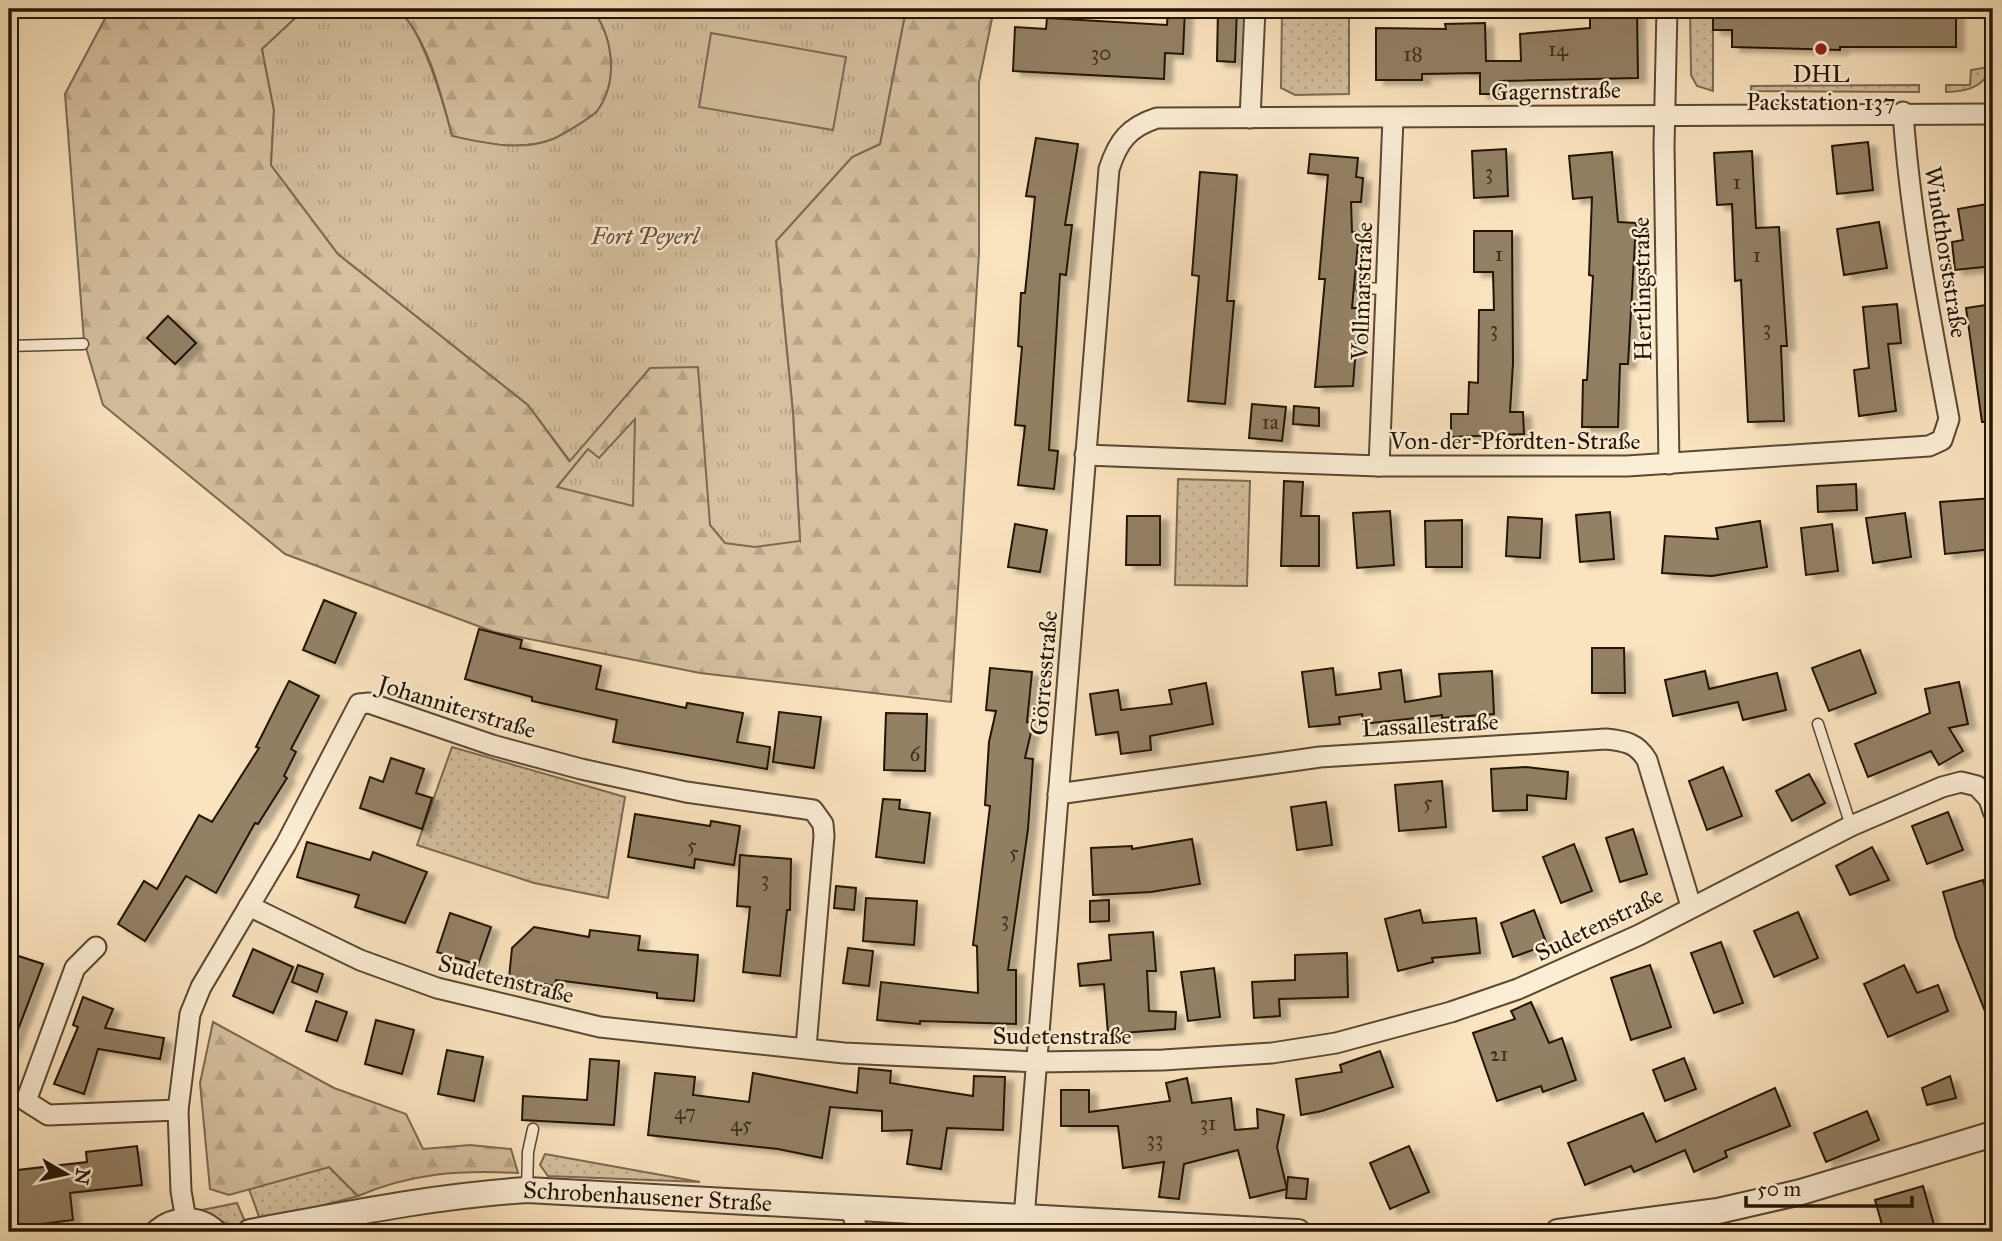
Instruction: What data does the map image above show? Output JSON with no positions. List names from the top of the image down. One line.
{"streets":{"street":["Gagernstraße","Windthorststraße","Hertlingstraße","Vollmarstraße","Von-der-Pfordten-Straße","Görresstraße","Johanniterstraße","Lassallestraße","Sudetenstraße","Schrobenhausener Straße"]},"crossings":[["Gagernstraße","Windthorststraße"],["Gagernstraße","Hertlingstraße"],["Gagernstraße","Vollmarstraße"],["Gagernstraße","Görresstraße"],["Windthorststraße","Von-der-Pfordten-Straße"],["Hertlingstraße","Von-der-Pfordten-Straße"],["Vollmarstraße","Von-der-Pfordten-Straße"],["Von-der-Pfordten-Straße","Görresstraße"],["Görresstraße","Lassallestraße"],["Görresstraße","Sudetenstraße"],["Görresstraße","Schrobenhausener Straße"],["Johanniterstraße","Sudetenstraße"],["Lassallestraße","Sudetenstraße"]],"parks":["Fort Peyerl"],"places":["DHL Packstation 137"],"house_numbers":["14","30","18","3","1","1","1","3","3","1a","6","5","5","5","3","3","21","47","31","45","33"],"scale_bar":"50 m","north":"right"}
